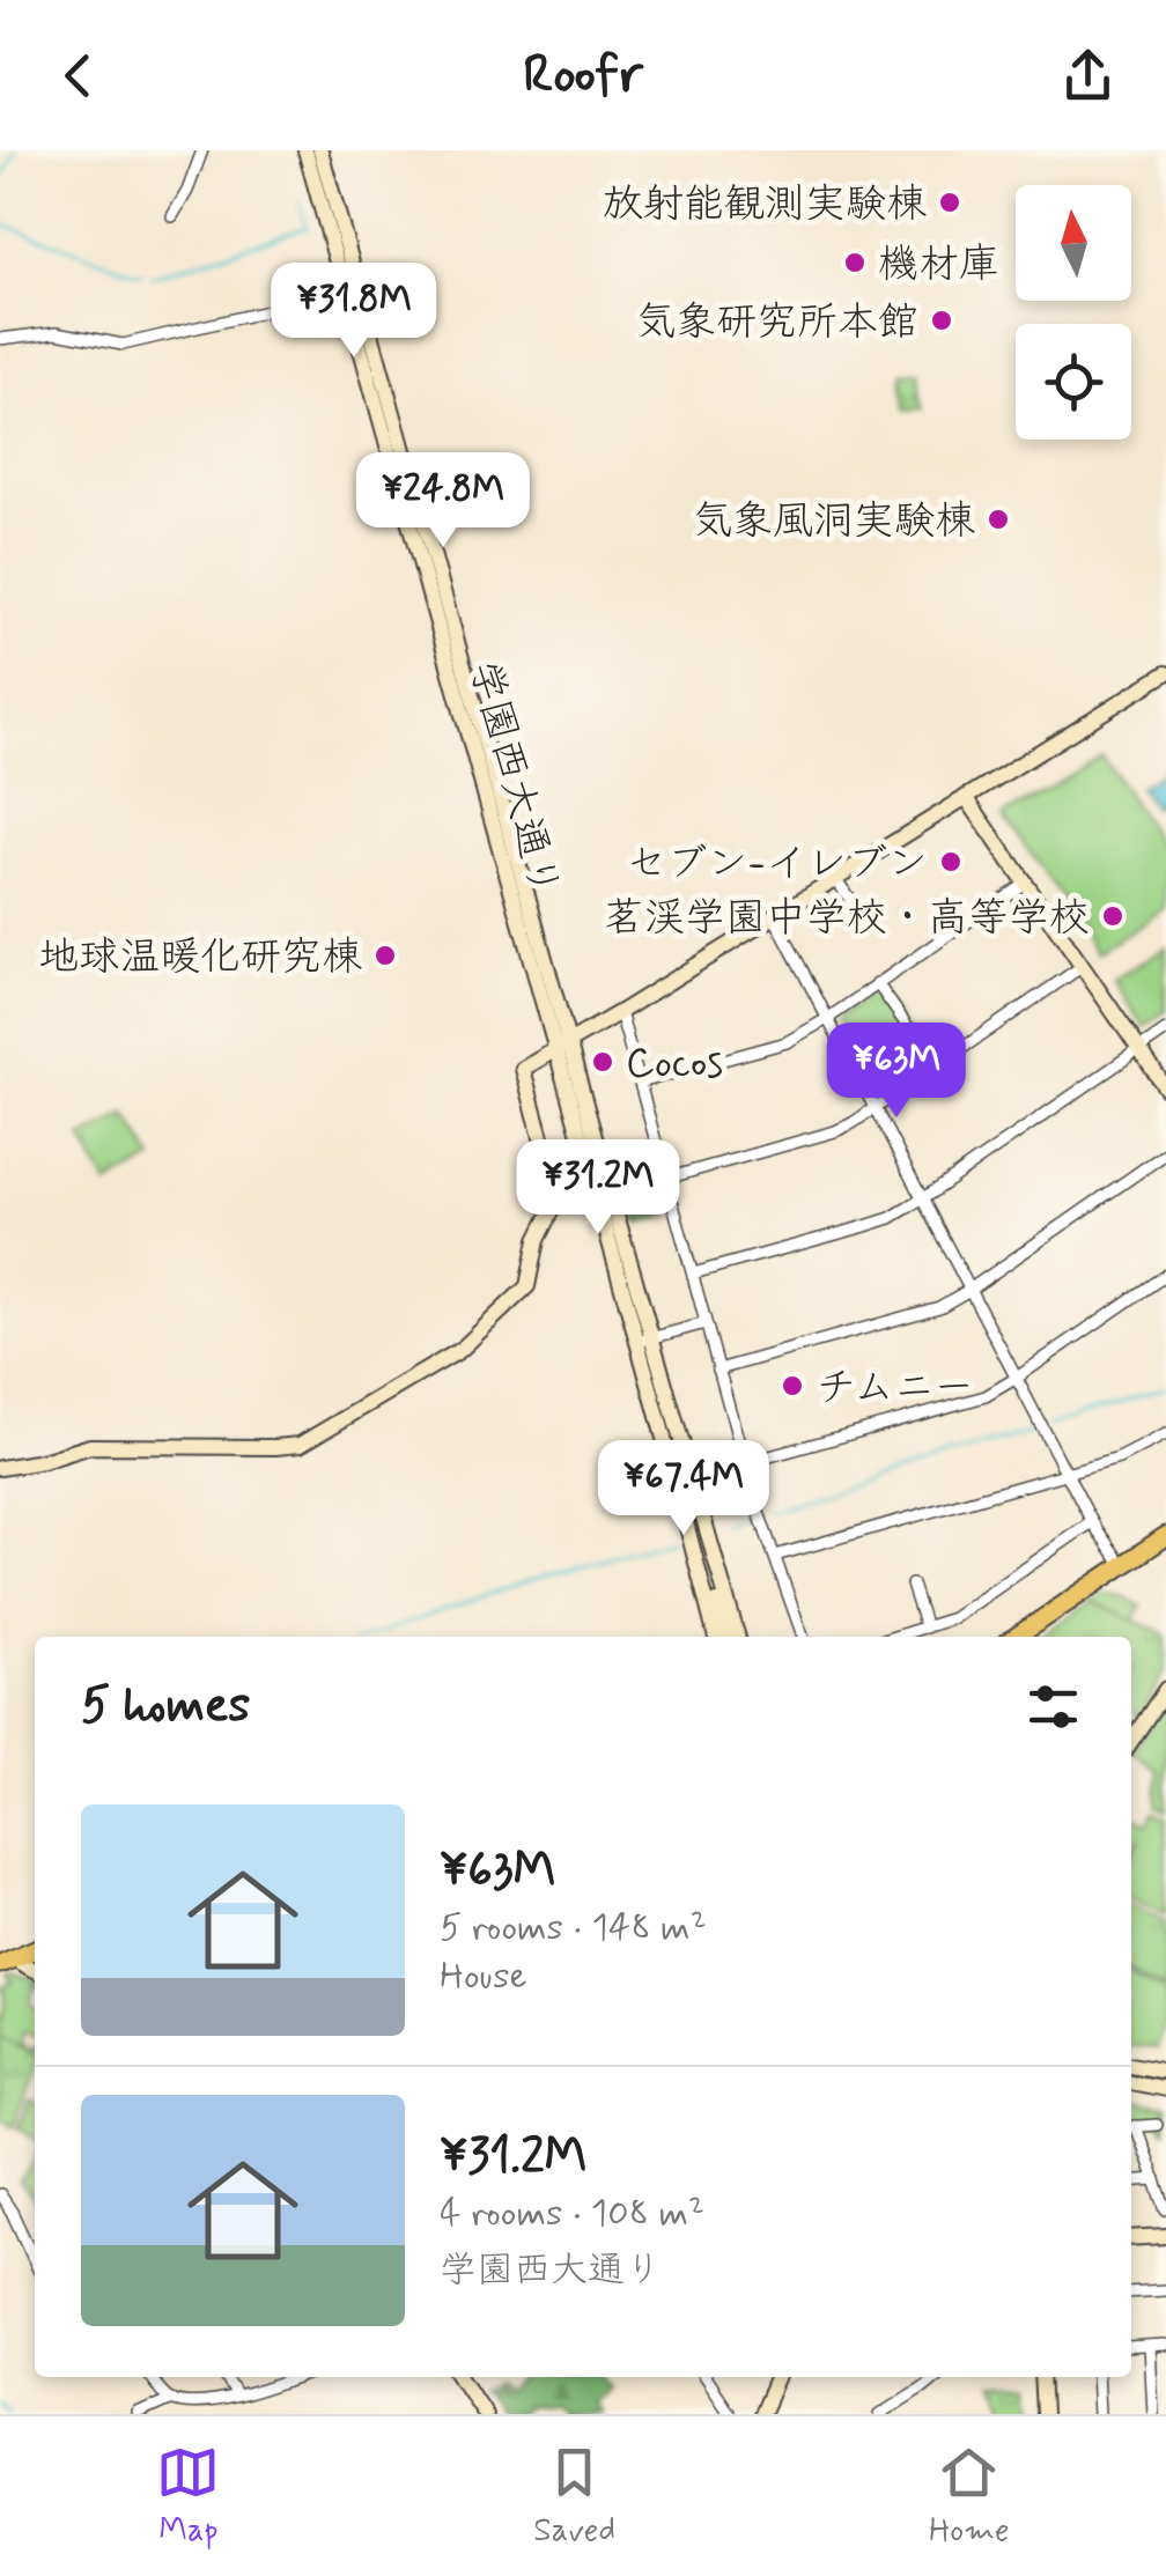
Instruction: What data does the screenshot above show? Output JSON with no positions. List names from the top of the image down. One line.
{"streets":{"main road":["学園西大通り"]},"places":["放射能観測実験棟","機材庫","気象研究所本館","気象風洞実験棟","セブン-イレブン","茗渓学園中学校・高等学校","地球温暖化研究棟","Cocos","チムニー"],"north":"top","page":{"header":"Roofr","price":["¥31.8M","¥24.8M","¥63M","¥31.2M","¥67.4M"],"heading":"5 homes","list":[{"name":"¥63M","note":"5 rooms · 148 m² · House"},{"name":"¥31.2M","note":"4 rooms · 108 m² · 学園西大通り"}],"tabs":["Map","Saved","Home"]}}
